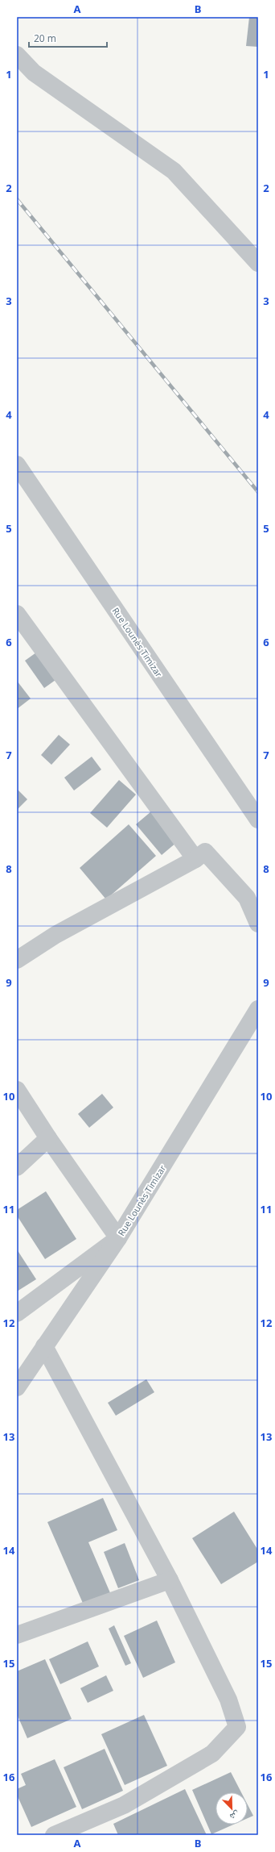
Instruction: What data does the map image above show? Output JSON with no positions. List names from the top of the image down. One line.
{"streets":{"street":["Rue Lounès Timizar"]},"scale_bar":"20 m","north":"bottom right","grid":{"columns":["A","B"],"rows":["1","2","3","4","5","6","7","8","9","10","11","12","13","14","15","16"]}}
